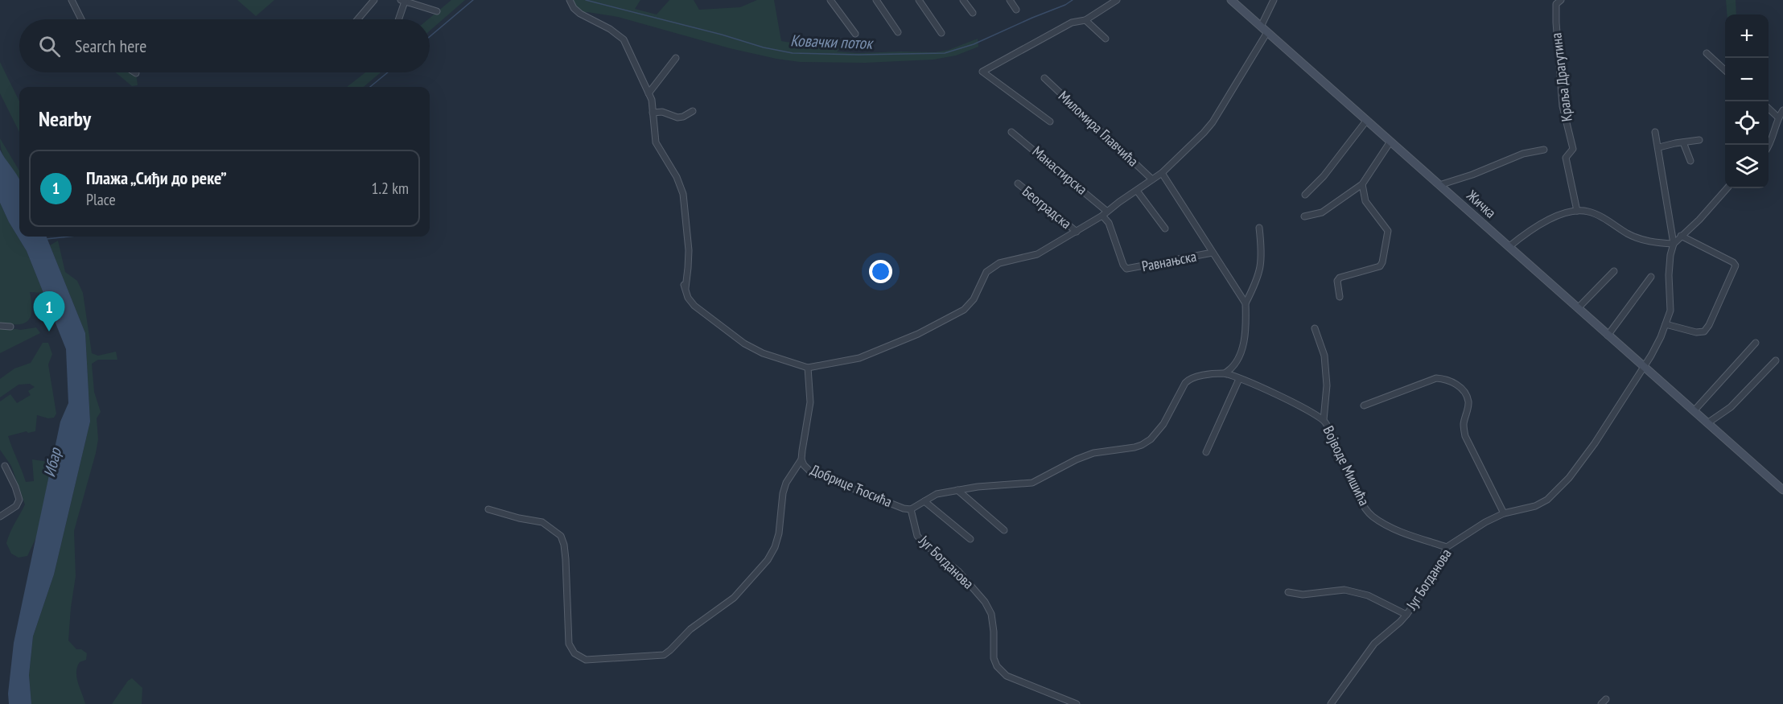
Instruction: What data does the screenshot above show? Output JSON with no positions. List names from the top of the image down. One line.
{"streets":{"main road":["Жичка"],"street":["Краља Драгутина","Миломира Главчића","Манастирска","Београдска","Равнањска","Војводе Мишића","Добрице Ћосића","Југ Богданова"]},"crossings":[["Манастирска","Равнањска"],["Жичка","Југ Богданова"],["Војводе Мишића","Добрице Ћосића"],["Војводе Мишића","Југ Богданова"],["Добрице Ћосића","Југ Богданова"]],"water":["Ковачки поток","Ибар"],"page":{"map_buttons":["+","−"],"search":"Search here","heading":"Nearby","list":[{"mark":"1","name":"Плажа „Сиђи до реке”","note":"Place","value":"1.2 km"}],"pins":"1"}}
